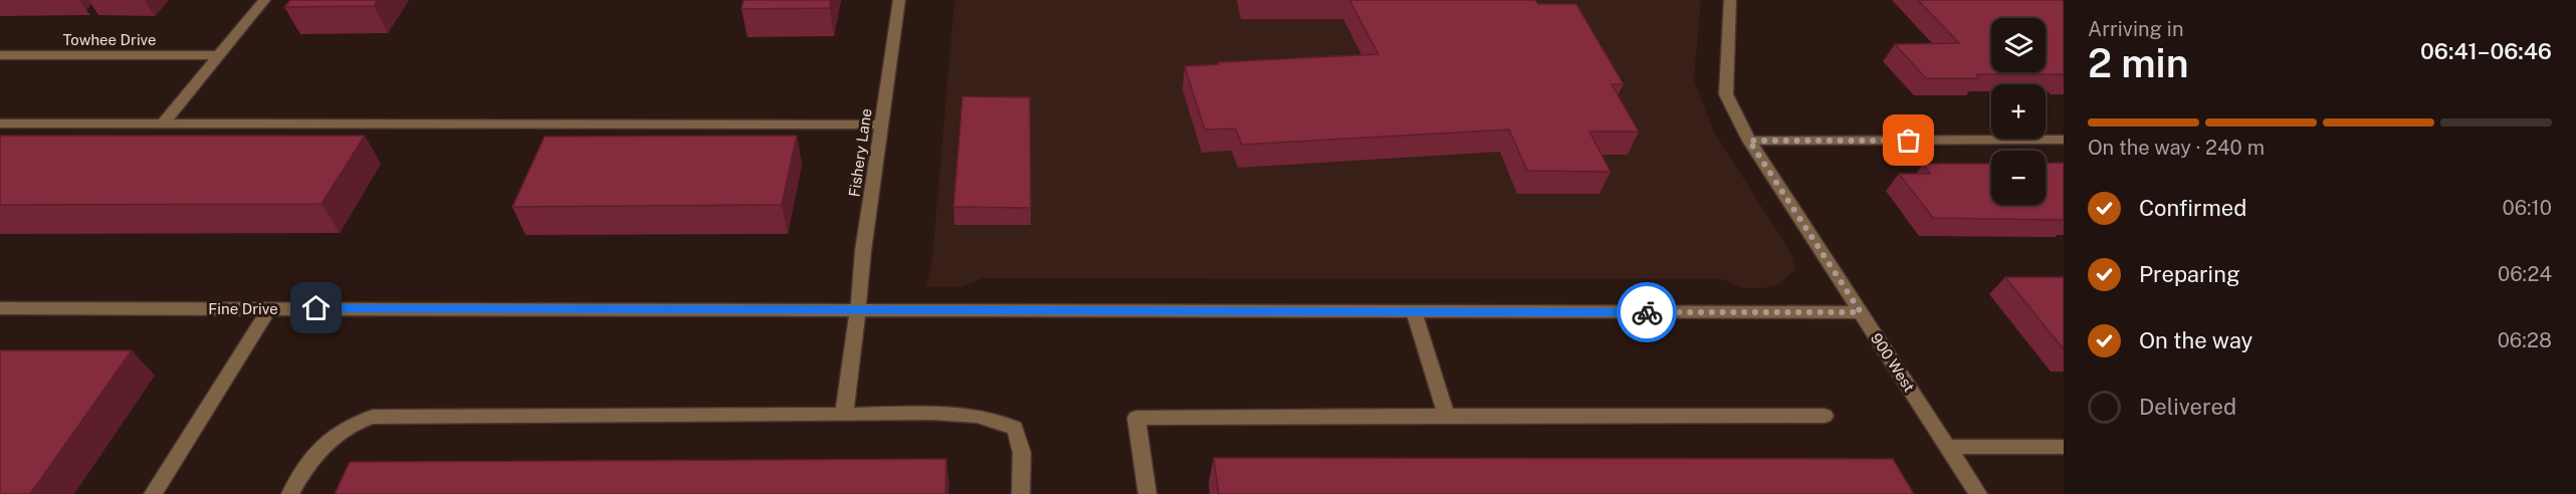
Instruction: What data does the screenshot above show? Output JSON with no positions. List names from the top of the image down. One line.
{"streets":{"street":["Towhee Drive","Fishery Lane","Fine Drive","900 West"]},"crossings":[["Fishery Lane","Fine Drive"],["Fine Drive","900 West"]],"page":{"heading":["2 min","Arriving in","06:41–06:46"],"map_buttons":["+","−"],"bar":"On the way · 240 m","list":[["Confirmed","06:10"],["Preparing","06:24"],["On the way","06:28"],"Delivered"]}}
